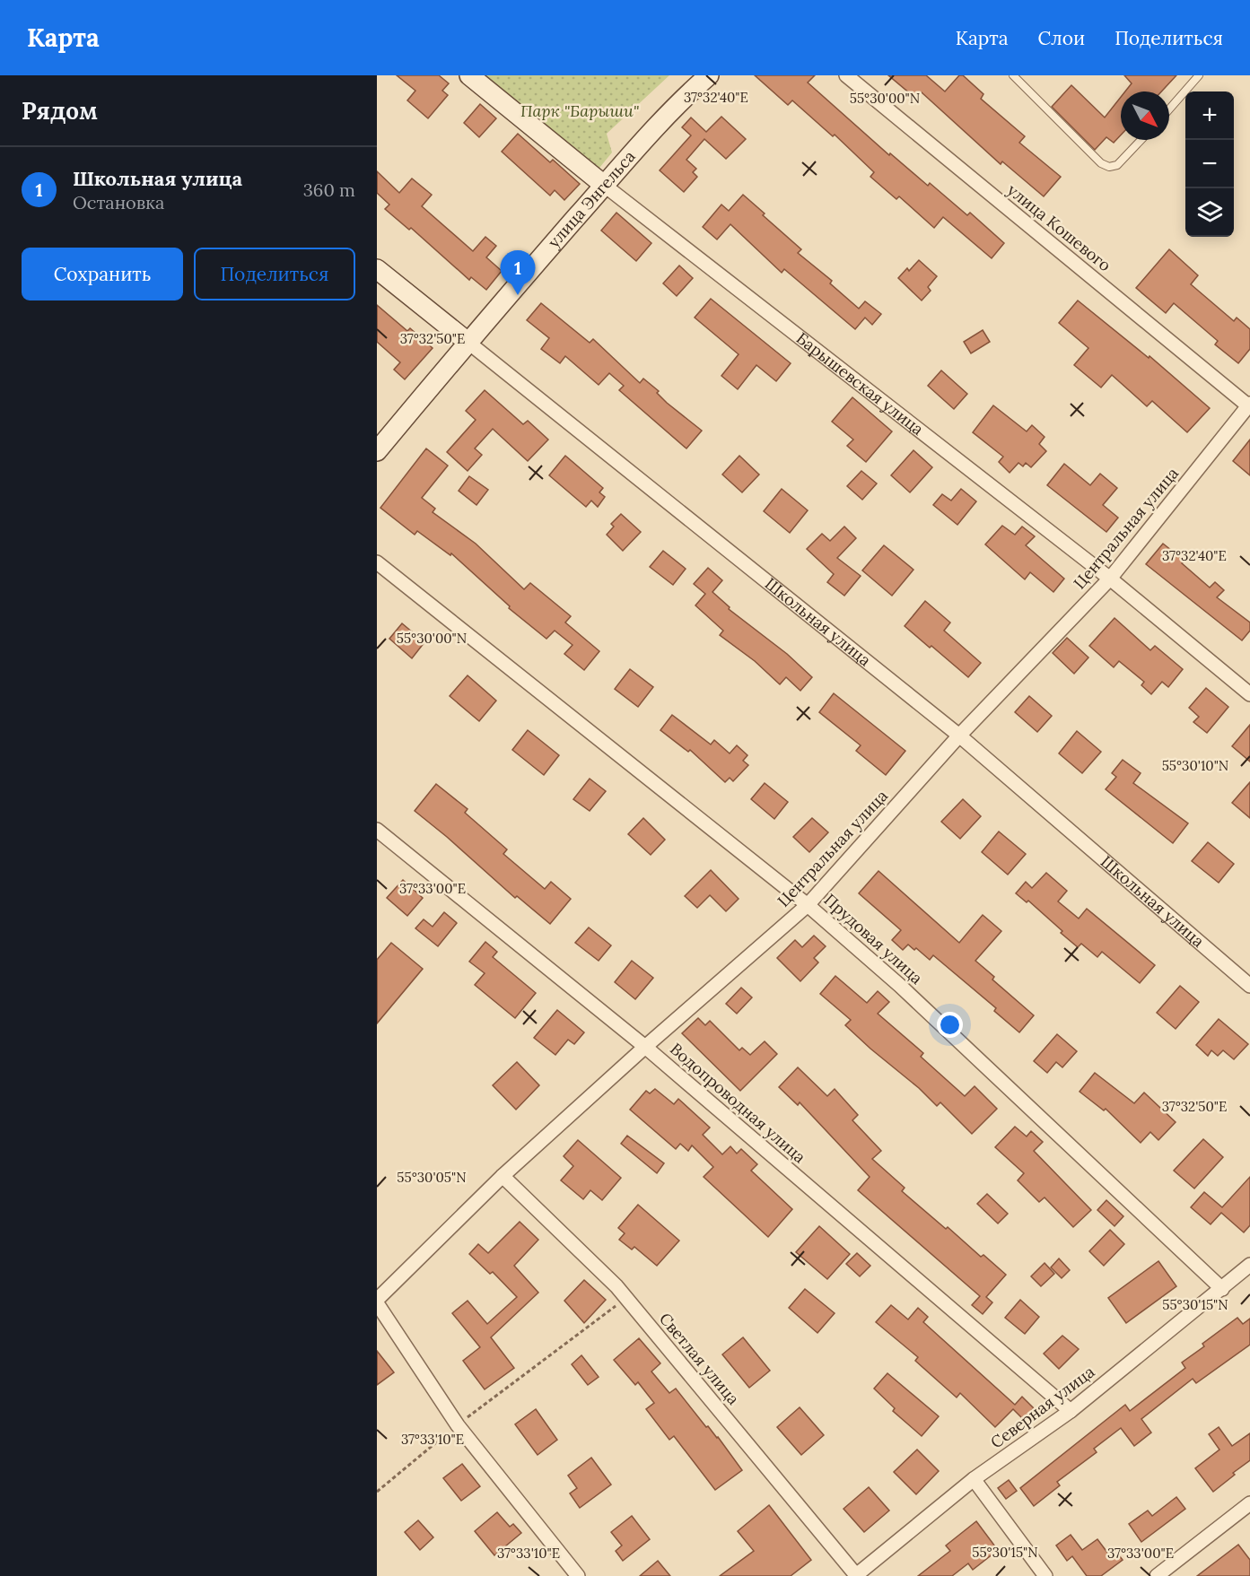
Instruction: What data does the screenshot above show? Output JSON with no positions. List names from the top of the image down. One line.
{"streets":{"street":["улица Энгельса","улица Кошевого","Барышевская улица","Центральная улица","Школьная улица","Прудовая улица","Водопроводная улица","Светлая улица","Северная улица"]},"crossings":[["улица Энгельса","Барышевская улица"],["улица Энгельса","Школьная улица"],["улица Кошевого","Центральная улица"],["Барышевская улица","Центральная улица"],["Центральная улица","Школьная улица"],["Центральная улица","Прудовая улица"],["Центральная улица","Водопроводная улица"],["Центральная улица","Светлая улица"],["Прудовая улица","Северная улица"],["Водопроводная улица","Северная улица"],["Светлая улица","Северная улица"]],"parks":["Парк \"Барыши\""],"north":"bottom right","page":{"header":"Карта","nav":["Карта","Слои","Поделиться"],"heading":"Рядом","map_buttons":["+","−"],"list":[{"mark":"1","name":"Школьная улица","note":"Остановка","value":"360 m"}],"buttons":["Сохранить","Поделиться"],"pins":"1"},"coordinates":["37°32'40\"E","55°30'00\"N","37°32'50\"E","55°30'10\"N","37°33'00\"E","55°30'05\"N","55°30'15\"N","37°33'10\"E"]}
